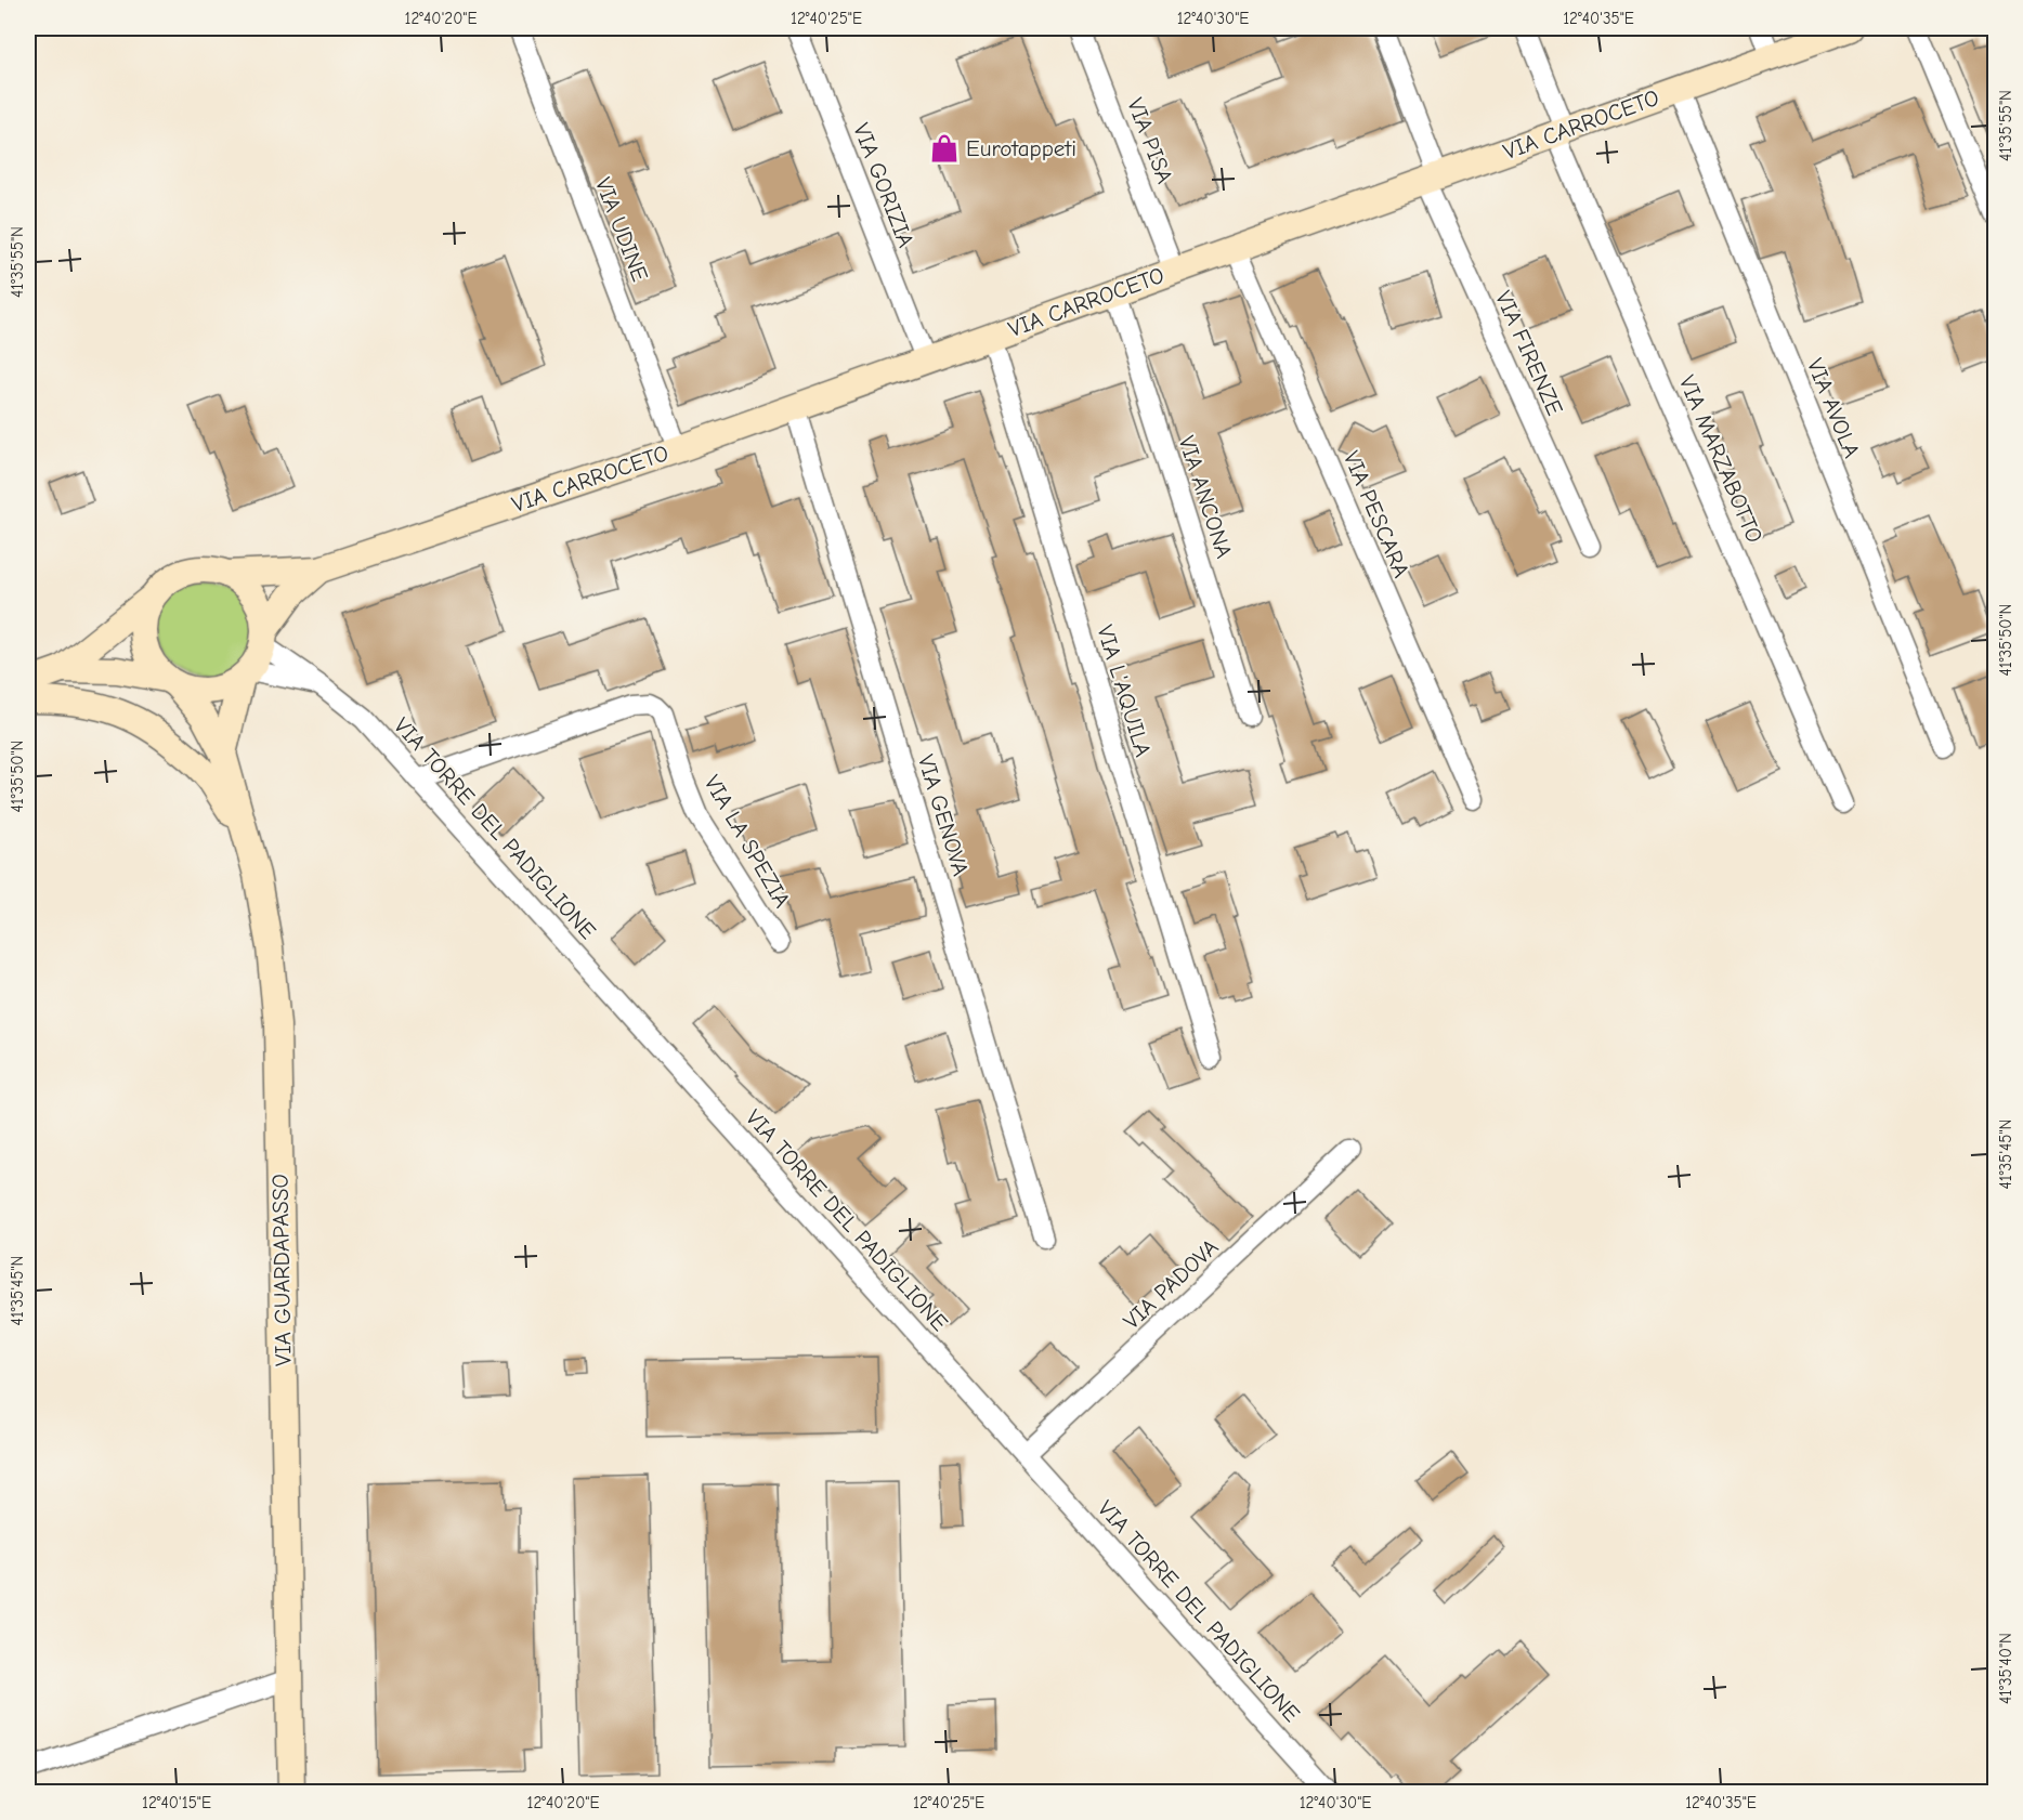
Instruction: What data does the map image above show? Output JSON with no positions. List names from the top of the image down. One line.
{"streets":{"street":["VIA CARROCETO","VIA PISA","VIA GORIZIA","VIA UDINE","VIA FIRENZE","VIA AVOLA","VIA MARZABOTTO","VIA ANCONA","VIA PESCARA","VIA L'AQUILA","VIA GENOVA","VIA TORRE DEL PADIGLIONE","VIA LA SPEZIA","VIA GUARDAPASSO","VIA PADOVA"]},"crossings":[["VIA CARROCETO","VIA PISA"],["VIA CARROCETO","VIA GORIZIA"],["VIA CARROCETO","VIA UDINE"],["VIA CARROCETO","VIA FIRENZE"],["VIA CARROCETO","VIA AVOLA"],["VIA CARROCETO","VIA MARZABOTTO"],["VIA CARROCETO","VIA ANCONA"],["VIA CARROCETO","VIA PESCARA"],["VIA CARROCETO","VIA L'AQUILA"],["VIA CARROCETO","VIA GENOVA"],["VIA CARROCETO","VIA TORRE DEL PADIGLIONE"],["VIA CARROCETO","VIA GUARDAPASSO"],["VIA TORRE DEL PADIGLIONE","VIA LA SPEZIA"],["VIA TORRE DEL PADIGLIONE","VIA GUARDAPASSO"],["VIA TORRE DEL PADIGLIONE","VIA PADOVA"]],"places":{"shop":["Eurotappeti"]},"coordinates":["12°40'20\"E","12°40'25\"E","12°40'30\"E","12°40'35\"E","41°35'55\"N","41°35'50\"N","41°35'45\"N","41°35'40\"N","12°40'15\"E"]}
